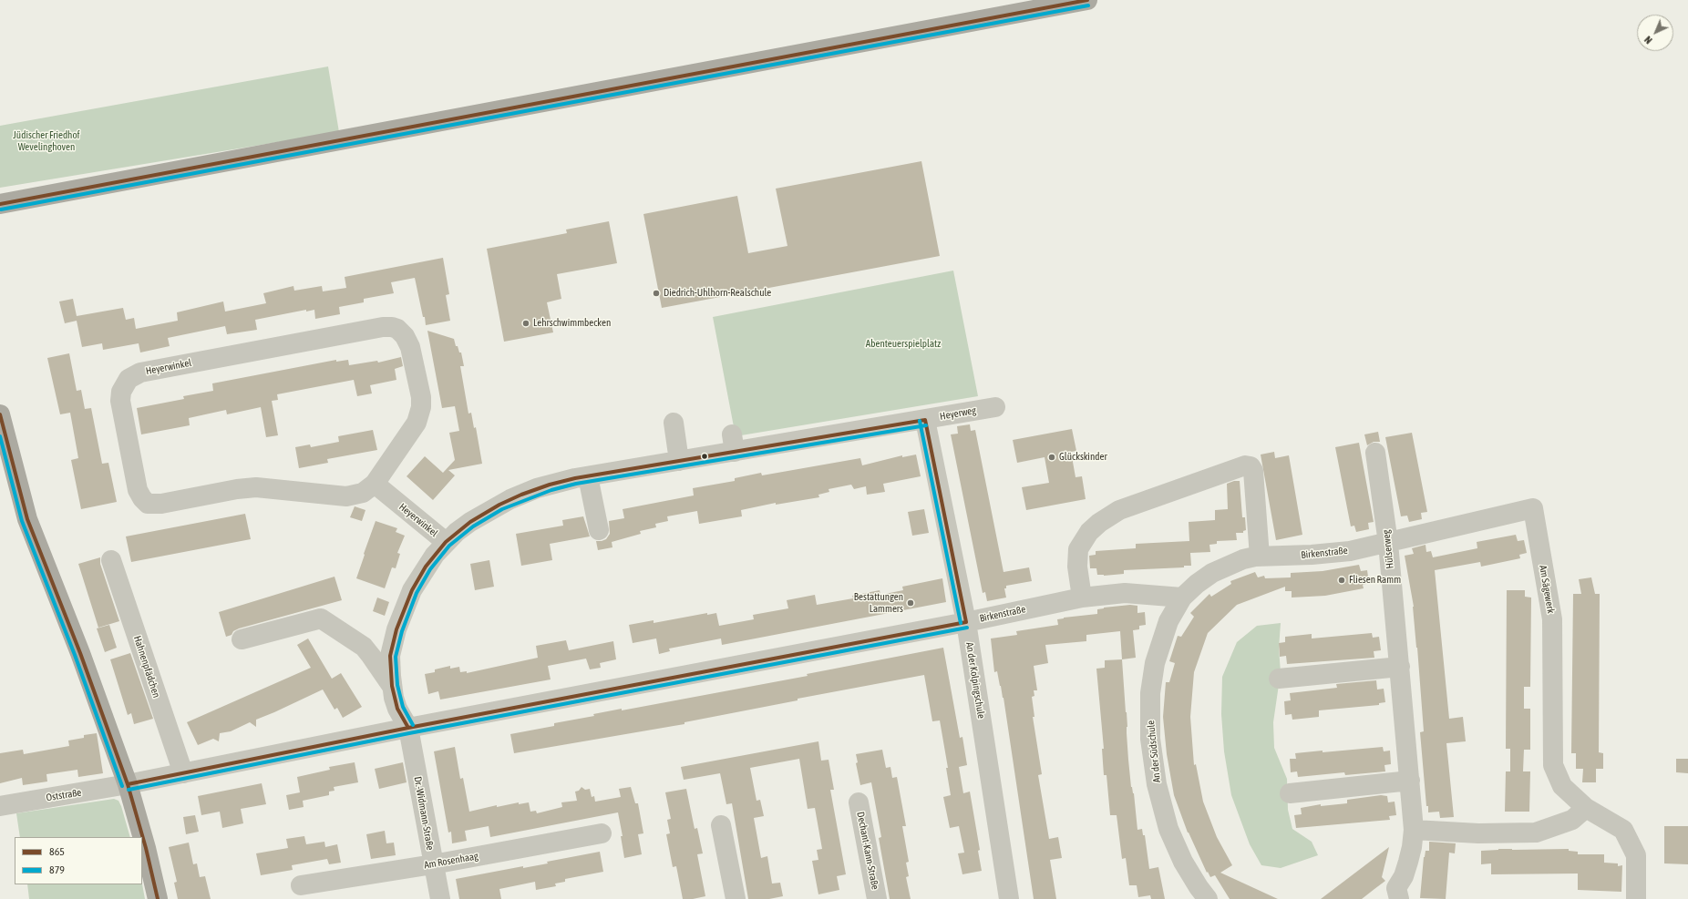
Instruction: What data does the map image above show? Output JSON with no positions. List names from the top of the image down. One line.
{"streets":{"street":["Heyerwinkel","Heyerweg","Hülserweg","Birkenstraße","Am Sägewerk","Hahnenpfädchen","An der Kolpingschule","An der Südschule","Oststraße","Dr.-Widmann-Straße","Dechant-Kann-Straße","Am Rosenhaag"]},"crossings":[["Heyerwinkel","Heyerweg"],["Heyerweg","Birkenstraße"],["Heyerweg","An der Kolpingschule"],["Heyerweg","Dr.-Widmann-Straße"],["Hülserweg","Birkenstraße"],["Hülserweg","Am Sägewerk"],["Birkenstraße","Am Sägewerk"],["Birkenstraße","Hahnenpfädchen"],["Birkenstraße","An der Kolpingschule"],["Birkenstraße","An der Südschule"],["Birkenstraße","Oststraße"],["Birkenstraße","Dr.-Widmann-Straße"],["Dr.-Widmann-Straße","Am Rosenhaag"]],"parks":["Jüdischer Friedhof Wevelinghoven","Abenteuerspielplatz"],"places":["Diedrich-Uhlhorn-Realschule","Lehrschwimmbecken","Glückskinder","Fliesen Ramm","Bestattungen Lammers"],"lines":["transit line 865","transit line 879"],"legend":["865","879"],"north":"bottom left"}
